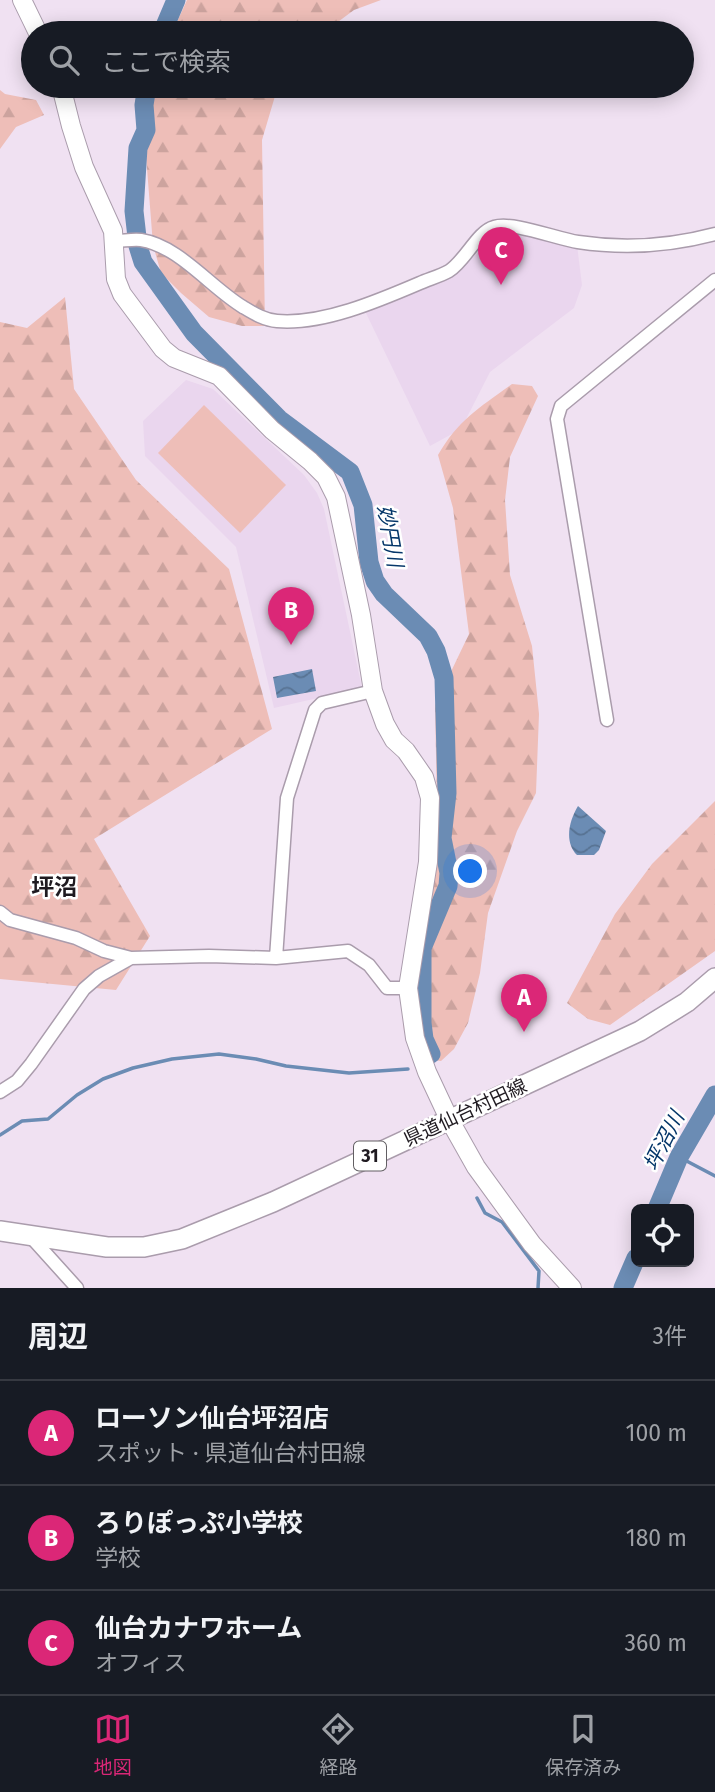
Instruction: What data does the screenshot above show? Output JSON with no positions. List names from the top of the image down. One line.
{"streets":{"main road":["県道仙台村田線","31"]},"districts":["坪沼"],"water":["妙円川","坪沼川"],"page":{"search":"ここで検索","pins":["C","B","A"],"heading":["周辺","3件"],"list":[{"mark":"A","name":"ローソン仙台坪沼店","note":"スポット · 県道仙台村田線","value":"100 m"},{"mark":"B","name":"ろりぽっぷ小学校","note":"学校","value":"180 m"},{"mark":"C","name":"仙台カナワホーム","note":"オフィス","value":"360 m"}],"nav":["地図","経路","保存済み"]}}
